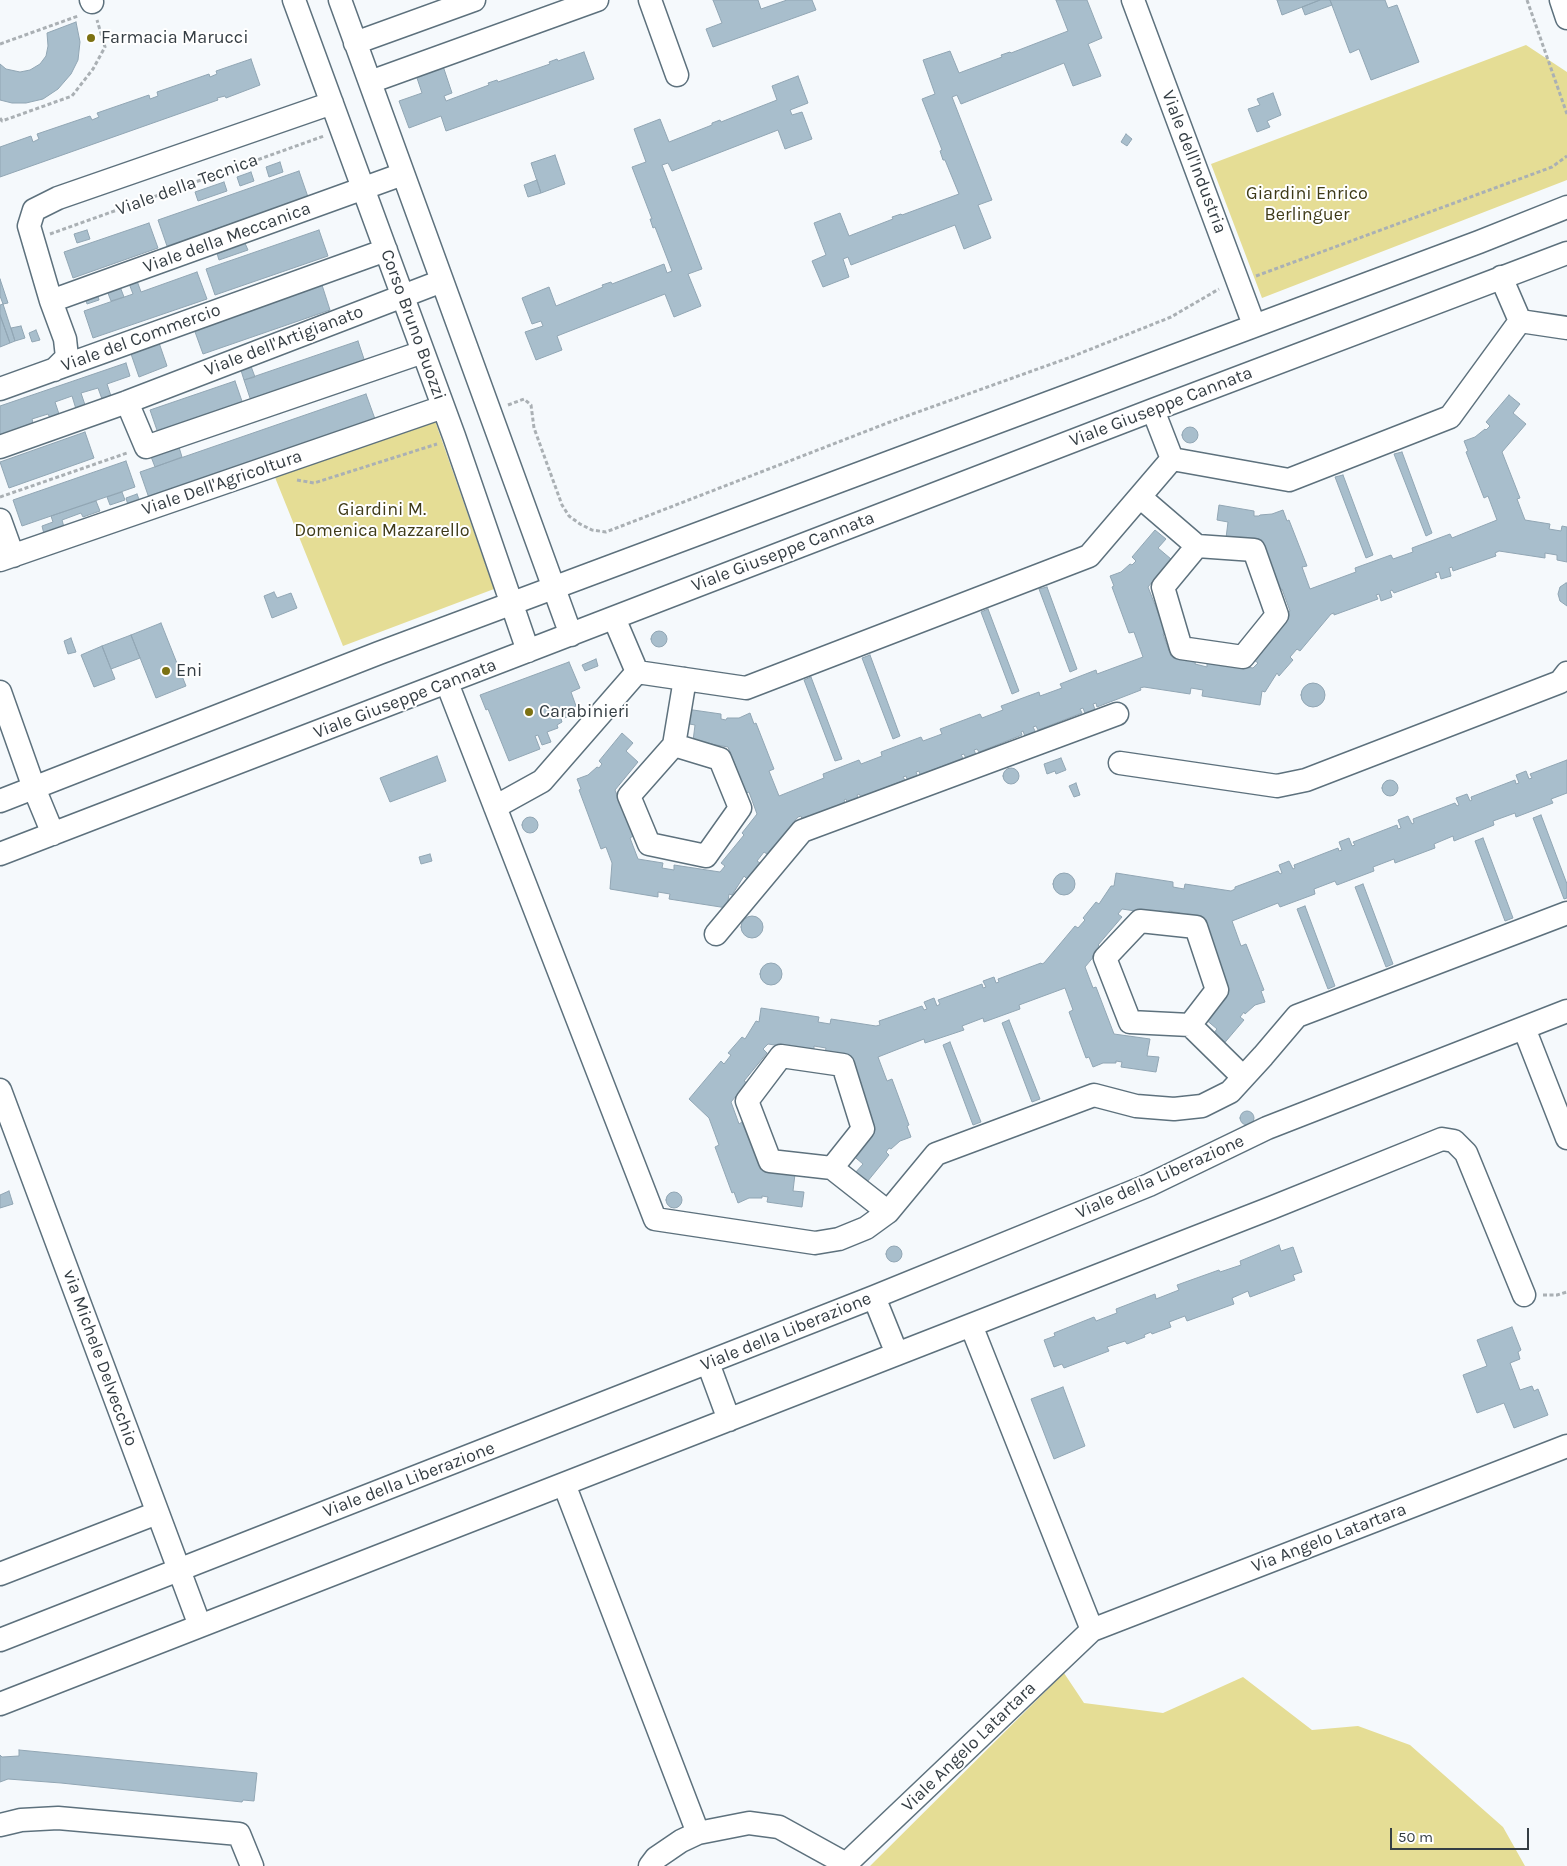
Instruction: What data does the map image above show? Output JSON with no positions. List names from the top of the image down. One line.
{"streets":{"street":["Viale dell'Industria","Viale della Tecnica","Viale della Meccanica","Corso Bruno Buozzi","Viale del Commercio","Viale dell'Artigianato","Viale Giuseppe Cannata","Viale Dell'Agricoltura","Viale della Liberazione","via Michele Delvecchio","Via Angelo Latartara","Viale Angelo Latartara"]},"crossings":[["Viale della Tecnica","Corso Bruno Buozzi"],["Viale della Tecnica","Viale del Commercio"],["Viale della Meccanica","Corso Bruno Buozzi"],["Viale della Meccanica","Viale del Commercio"],["Corso Bruno Buozzi","Viale del Commercio"],["Corso Bruno Buozzi","Viale dell'Artigianato"],["Corso Bruno Buozzi","Viale Giuseppe Cannata"],["Corso Bruno Buozzi","Viale Dell'Agricoltura"],["Viale della Liberazione","via Michele Delvecchio"],["Via Angelo Latartara","Viale Angelo Latartara"]],"parks":["Giardini Enrico Berlinguer","Giardini M. Domenica Mazzarello"],"places":["Farmacia Marucci","Eni","Carabinieri"],"scale_bar":"50 m"}
